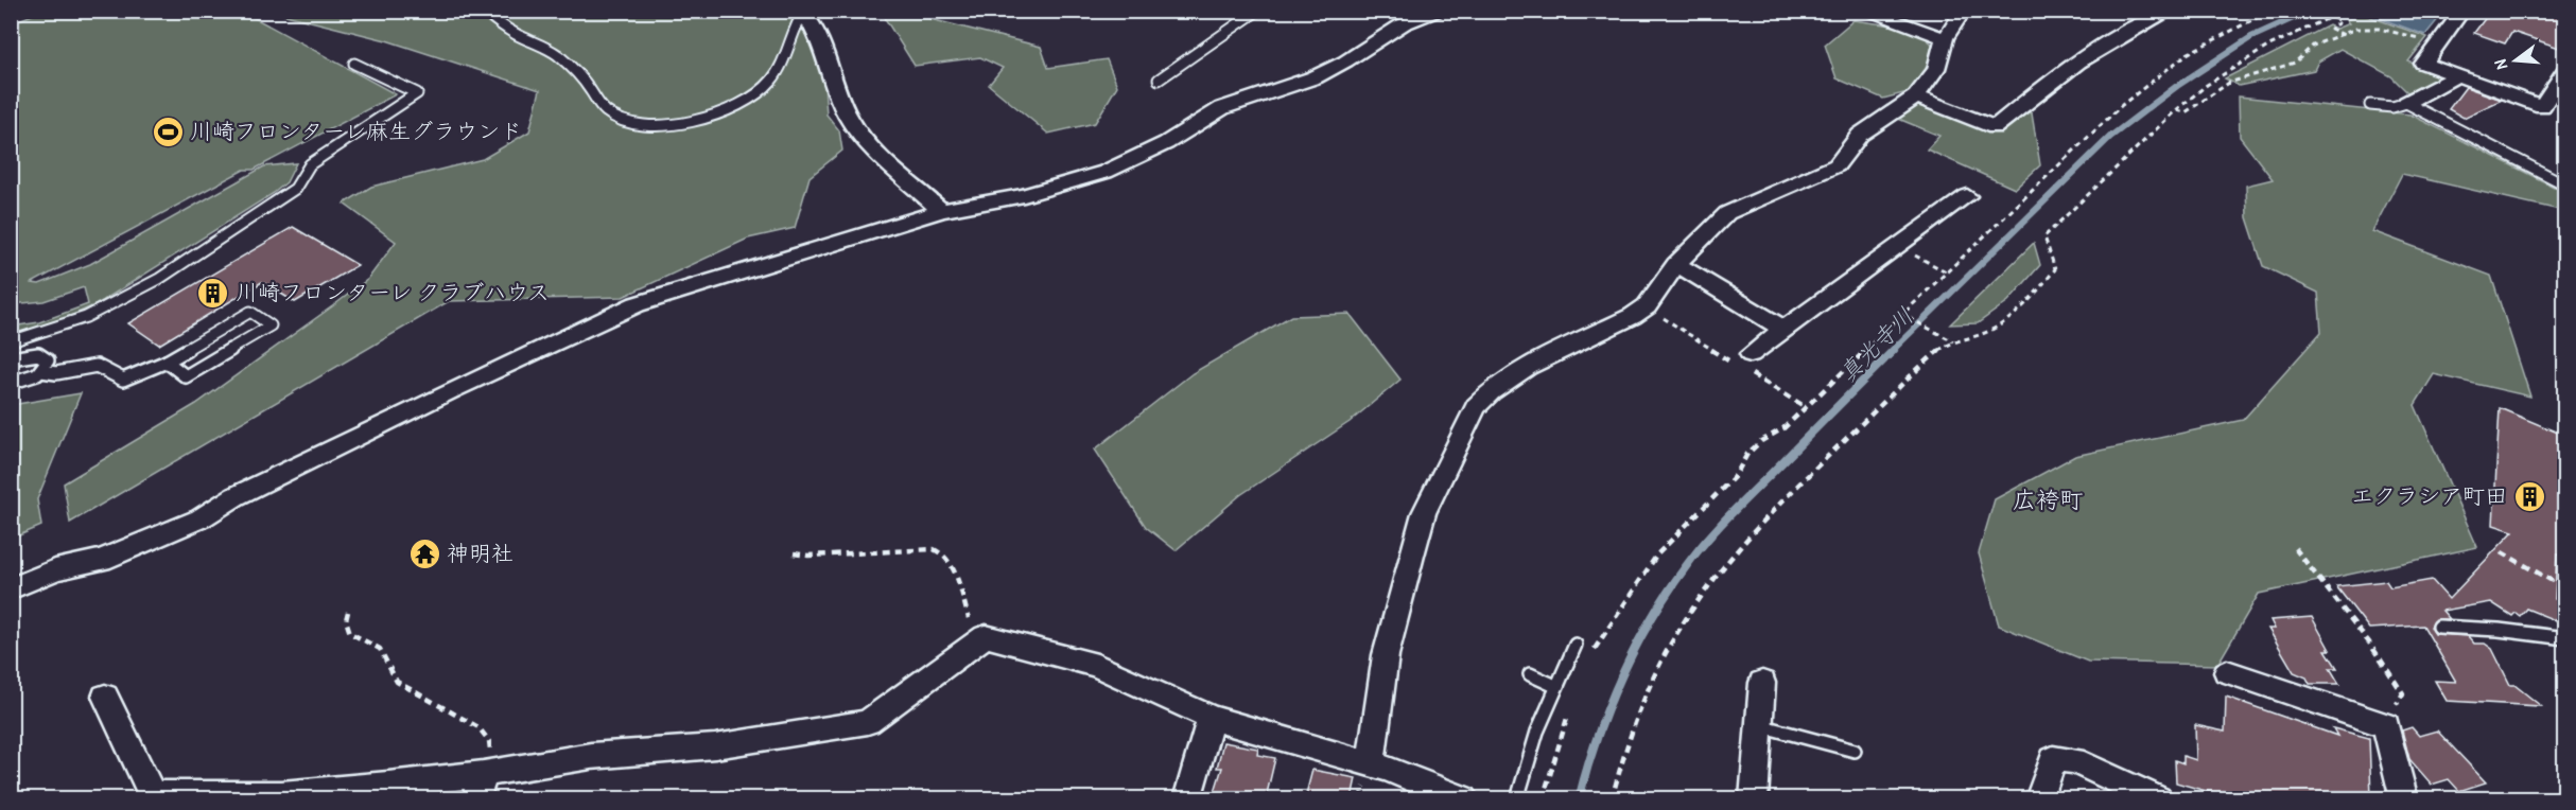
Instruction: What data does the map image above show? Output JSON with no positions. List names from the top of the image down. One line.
{"districts":["広袴町"],"water":["真光寺川"],"places":{"sports":["川崎フロンターレ麻生グラウンド"],"building":["川崎フロンターレ クラブハウス","エクラシア町田"],"temple":["神明社"]},"north":"left"}
